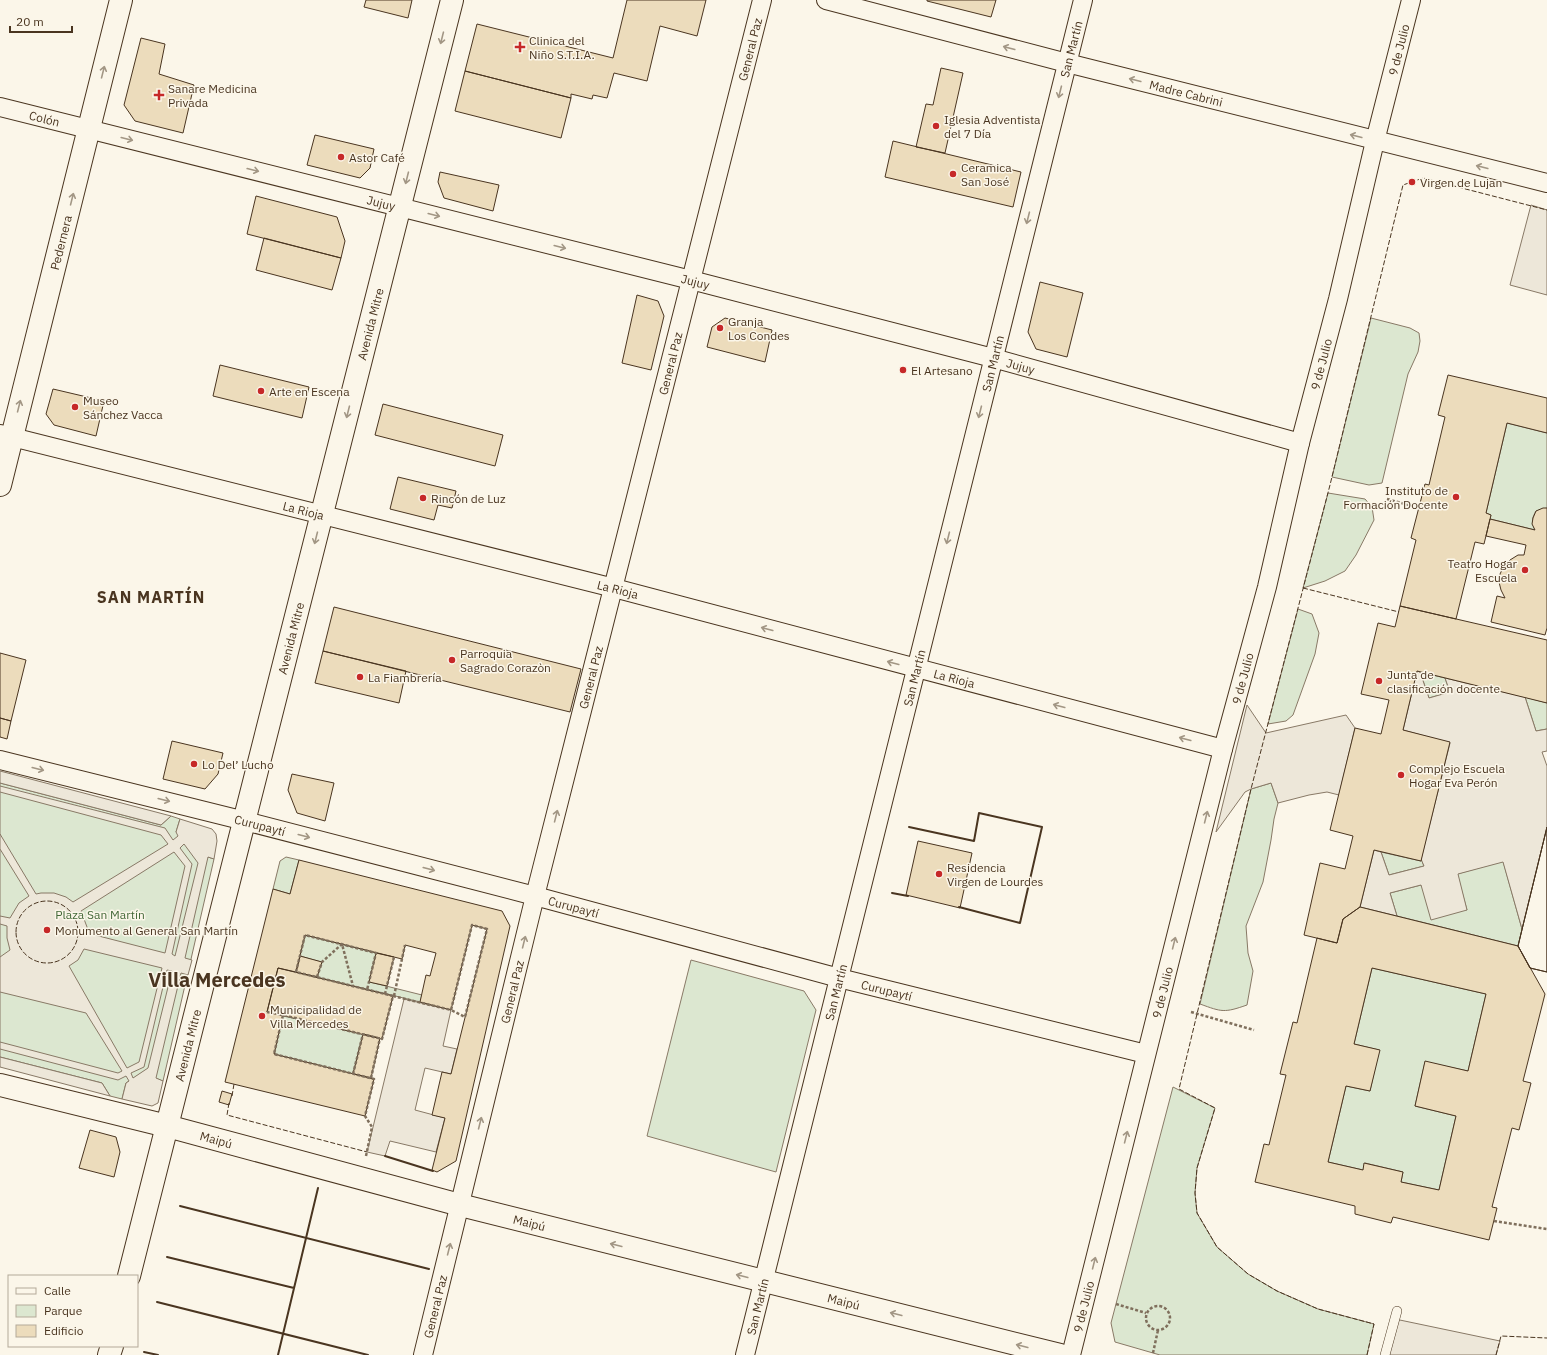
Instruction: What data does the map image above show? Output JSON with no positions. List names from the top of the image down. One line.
{"streets":{"street":["General Paz","San Martín","9 de Julio","Madre Cabrini","Colón","Jujuy","Pedernera","Avenida Mitre","La Rioja","Curupaytí","Maipú"]},"crossings":[["General Paz","Jujuy"],["General Paz","La Rioja"],["General Paz","Curupaytí"],["General Paz","Maipú"],["San Martín","Madre Cabrini"],["San Martín","Jujuy"],["San Martín","La Rioja"],["San Martín","Curupaytí"],["San Martín","Maipú"],["9 de Julio","Madre Cabrini"],["9 de Julio","Jujuy"],["9 de Julio","La Rioja"],["9 de Julio","Curupaytí"],["Colón","Jujuy"],["Colón","Pedernera"],["Jujuy","Pedernera"],["Jujuy","Avenida Mitre"],["Pedernera","La Rioja"],["Avenida Mitre","La Rioja"],["Avenida Mitre","Curupaytí"],["Avenida Mitre","Maipú"]],"one_way":["General Paz","San Martín","9 de Julio","Madre Cabrini","Jujuy","Pedernera","Avenida Mitre","La Rioja","Curupaytí","Maipú"],"districts":["SAN MARTÍN","Villa Mercedes"],"parks":["Plaza San Martín"],"places":{"health":["Clinica del Niño S.T.I.A.","Sanare Medicina Privada"],"other":["Iglesia Adventista del 7 Día","Astor Café","Ceramica San José","Virgen de Lujan","Granja Los Condes","El Artesano","Arte en Escena","Museo Sánchez Vacca","Instituto de Formación Docente","Rincón de Luz","Teatro Hogar Escuela","Parroquia Sagrado Corazòn","La Fiambrería","Junta de clasificación docente","Lo Del’ Lucho","Complejo Escuela Hogar Eva Perón","Residencia Virgen de Lourdes","Monumento al General San Martín","Municipalidad de Villa Mercedes"]},"legend":["Calle","Parque","Edificio"],"scale_bar":"20 m"}
